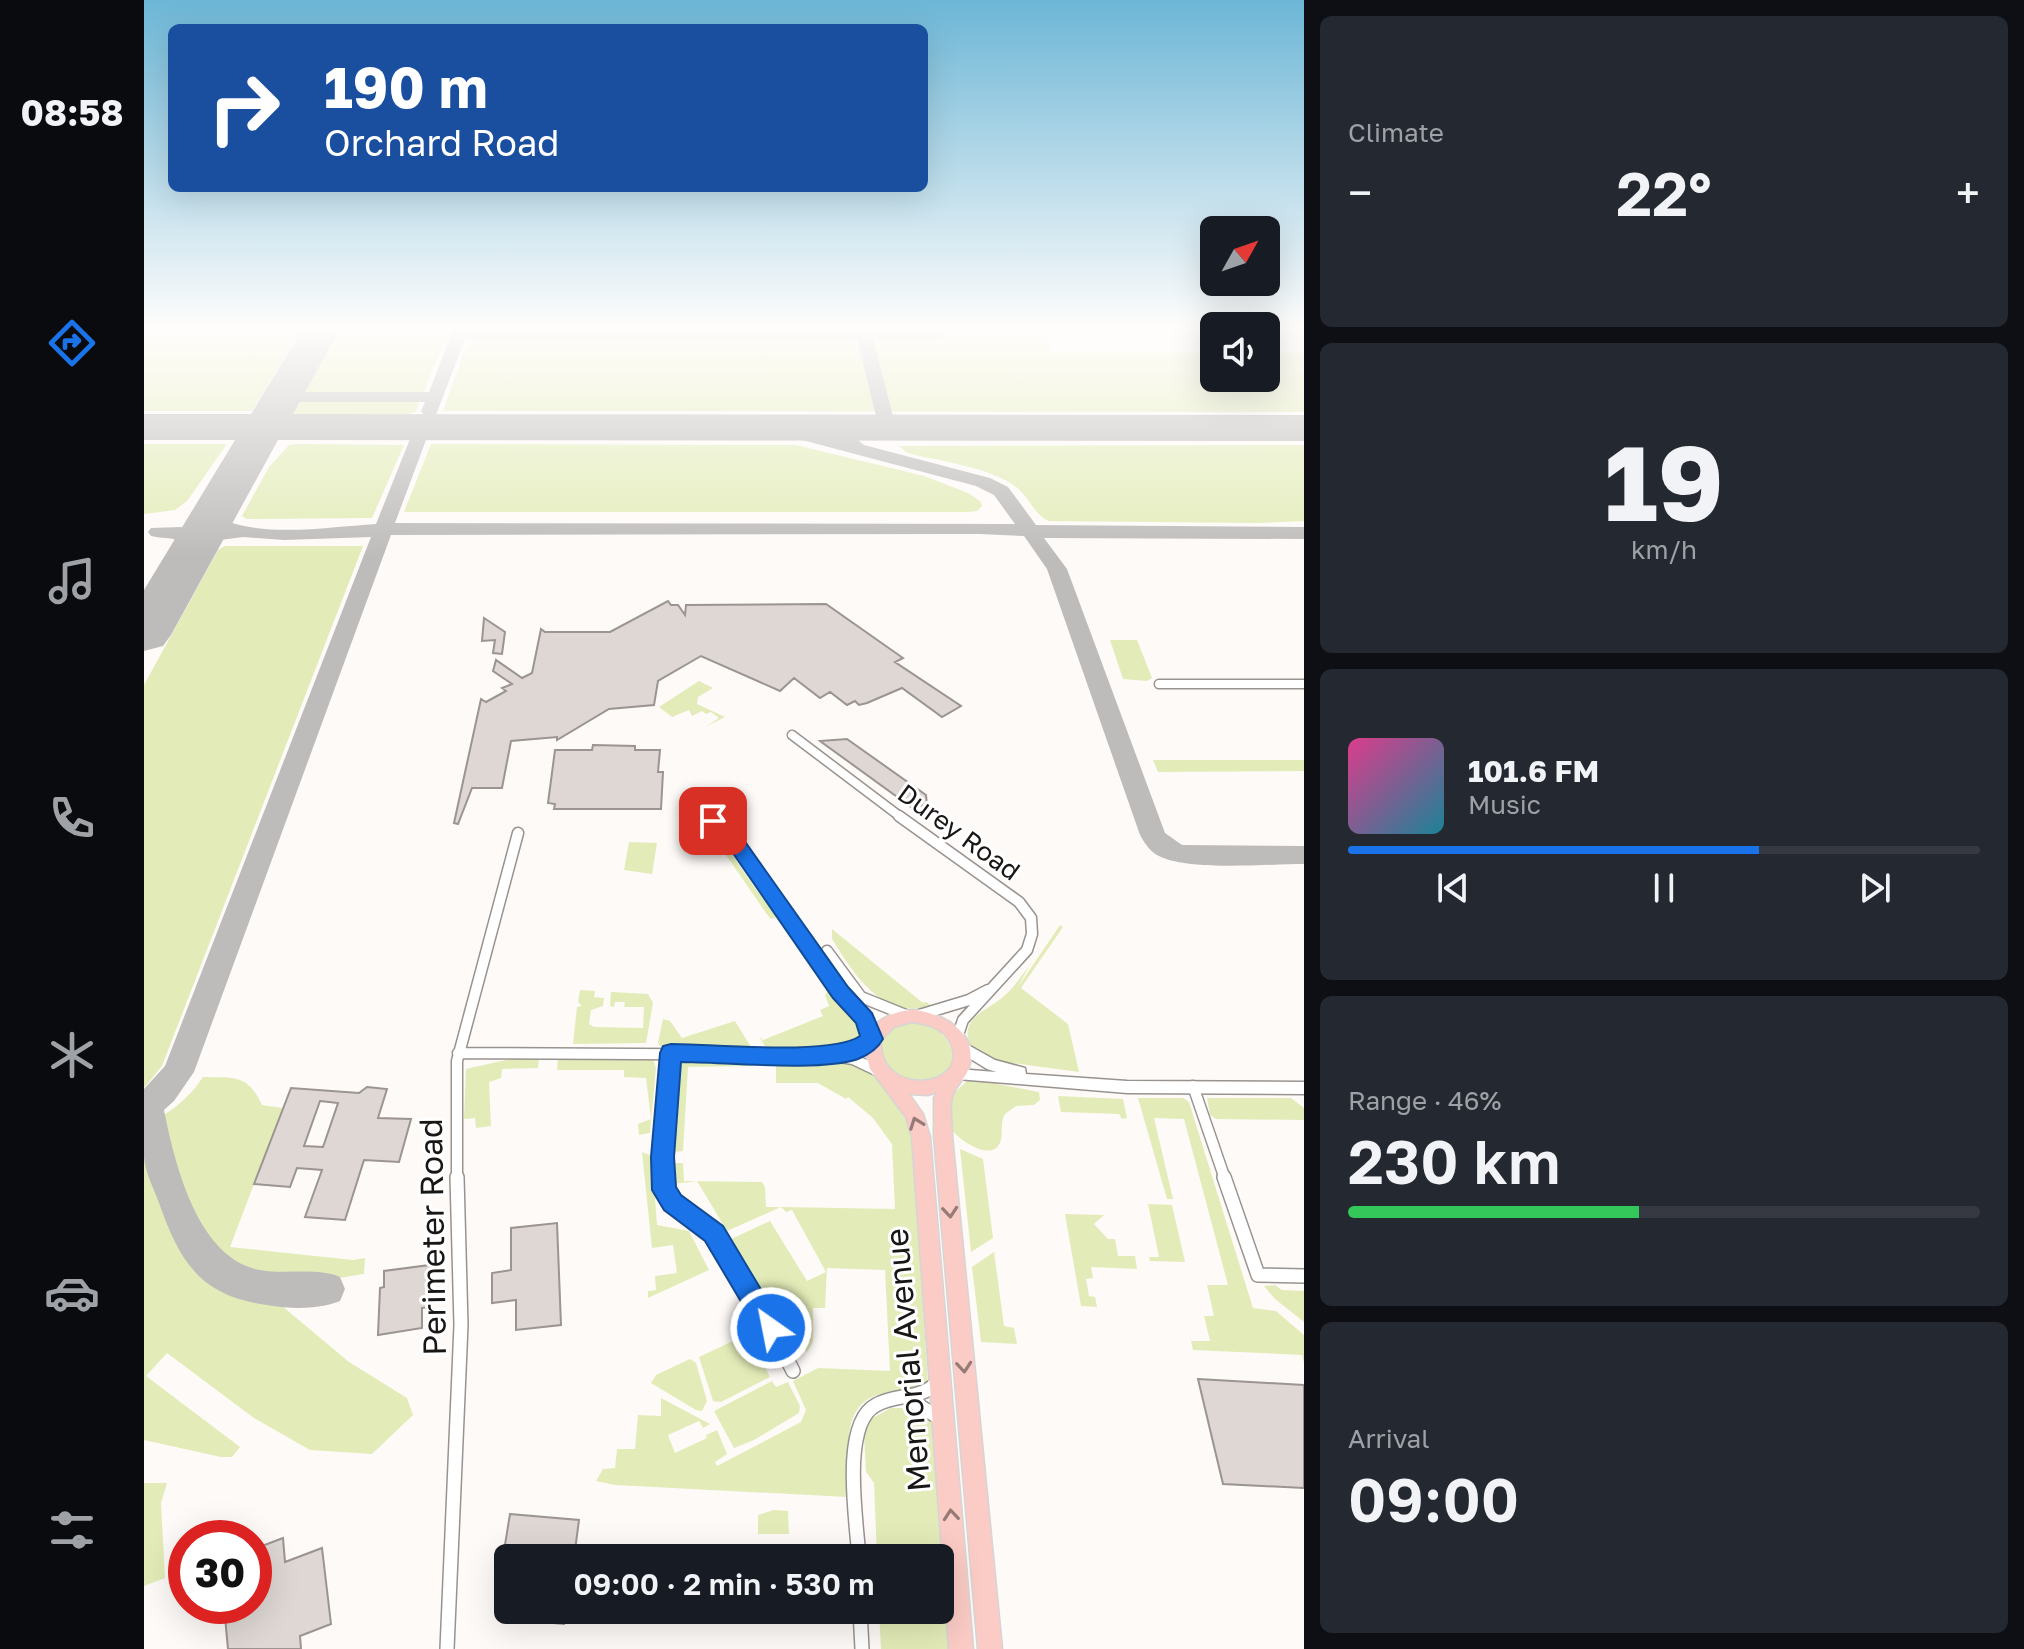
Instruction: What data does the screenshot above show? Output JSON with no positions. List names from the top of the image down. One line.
{"streets":{"main road":["Memorial Avenue"],"street":["Durey Road","Perimeter Road"]},"crossings":[["Durey Road","Memorial Avenue"]],"north":"top right","page":{"tabs":"08:58","tile":["Climate",["19","km/h"],["Range · 46%","230 km"],["Arrival","09:00"]],"turn":["190 m","Orchard Road"],"heat":["−","22°","+"],"song":["101.6 FM","Music"],"limit":"30","trip":"09:00 · 2 min · 530 m"}}
